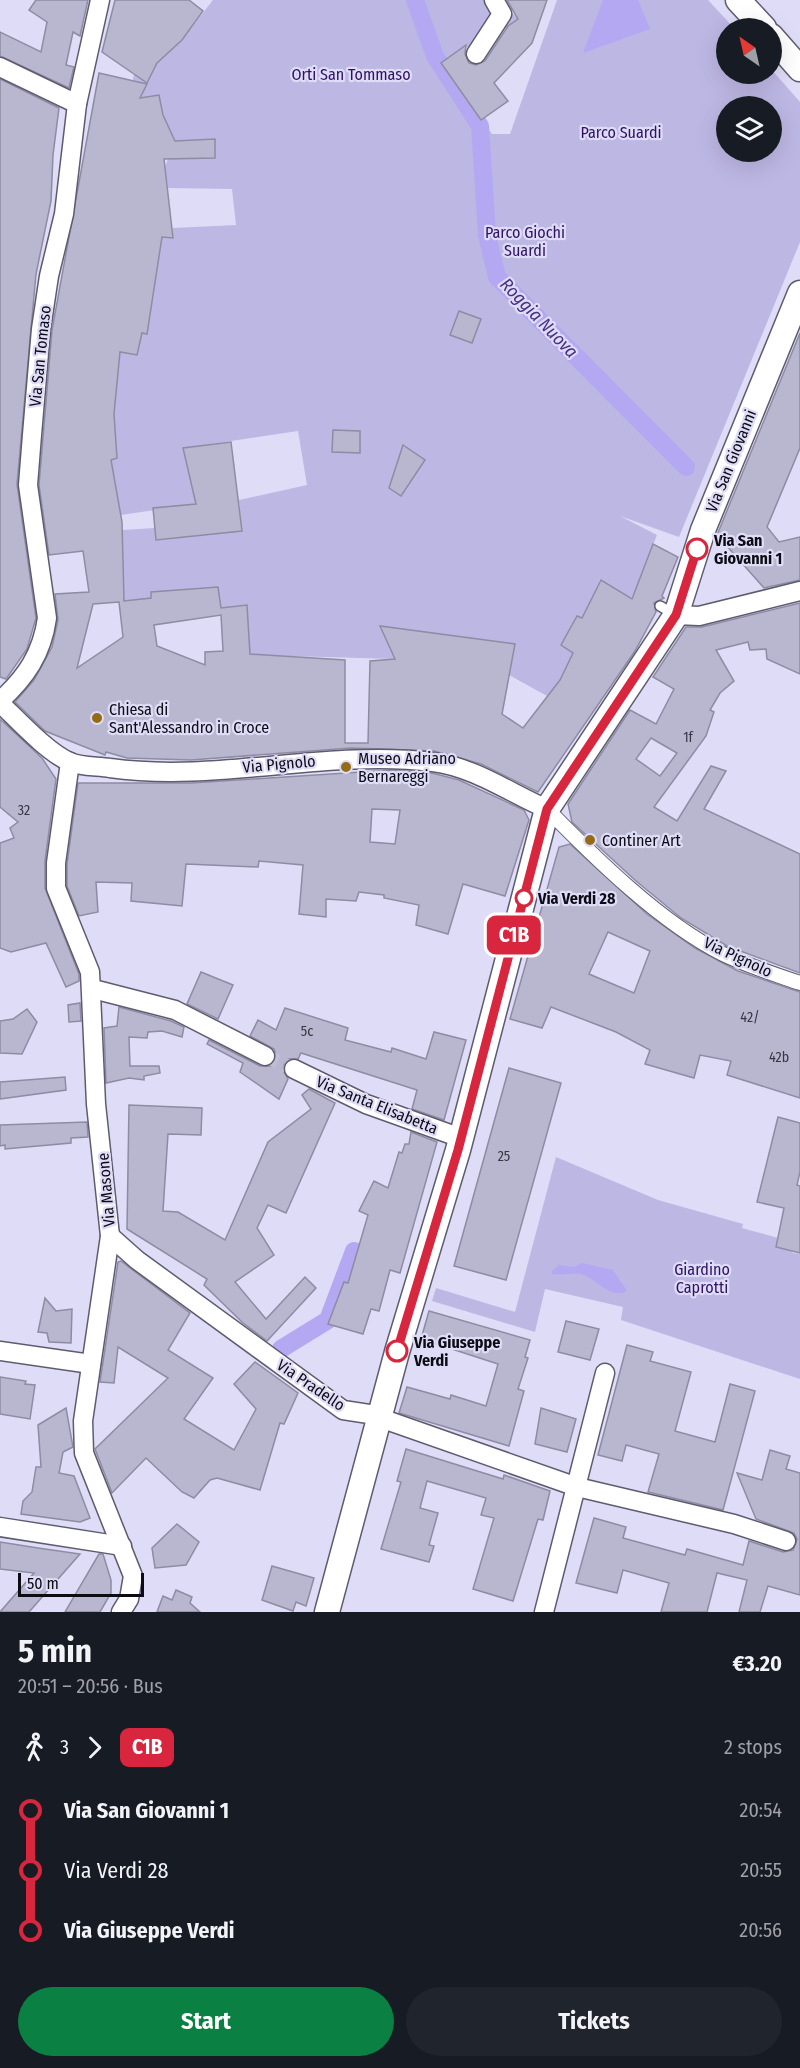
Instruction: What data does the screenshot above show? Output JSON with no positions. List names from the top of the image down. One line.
{"streets":{"street":["Via San Tomaso","Via San Giovanni","Via Pignolo","Via Santa Elisabetta","Via Masone","Via Pradello"]},"crossings":[["Via San Tomaso","Via Pignolo"],["Via San Giovanni","Via Pignolo"],["Via Pignolo","Via Masone"],["Via Masone","Via Pradello"]],"water":["Roggia Nuova"],"parks":["Orti San Tommaso","Parco Suardi","Parco Giochi Suardi","Giardino Caprotti"],"places":["Via San Giovanni 1","Chiesa di Sant'Alessandro in Croce","Museo Adriano Bernareggi","Continer Art","Via Verdi 28","Via Giuseppe Verdi"],"lines":["bus line C1B"],"house_numbers":["1f","32","42/","5c","42b","25"],"scale_bar":"50 m","north":"top left","page":{"on_map":"C1B","scale":"50 m","heading":["5 min","20:51 – 20:56 · Bus","€3.20"],"legs":["3","C1B","2 stops"],"list":[{"name":"Via San Giovanni 1","value":"20:54"},{"name":"Via Verdi 28","value":"20:55"},{"name":"Via Giuseppe Verdi","value":"20:56"}],"buttons":["Start","Tickets"]}}
